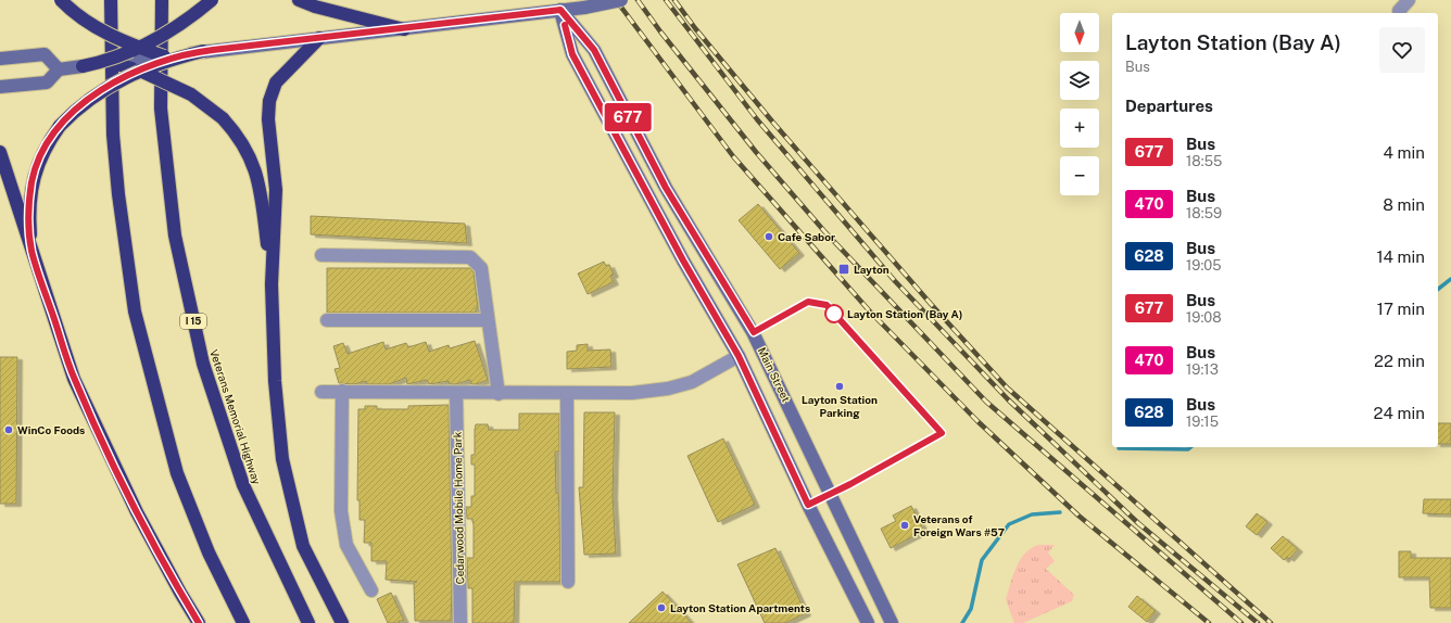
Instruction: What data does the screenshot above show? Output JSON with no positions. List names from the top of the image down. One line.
{"streets":{"highway":["I 15","Veterans Memorial Highway"],"main road":["Main Street"],"street":["Cedarwood Mobile Home Park"]},"places":{"other":["Cafe Sabor","Layton Station (Bay A)","Layton Station Parking","WinCo Foods","Veterans of Foreign Wars #57","Layton Station Apartments"],"transit":["Layton"]},"lines":["bus line 677"],"north":"bottom","page":{"on_map":"677","map_buttons":["+","−"],"heading":[["Layton Station (Bay A)","Bus"],"Departures"],"list":[{"mark":"677","name":"Bus","note":"18:55","value":"4 min"},{"mark":"470","name":"Bus","note":"18:59","value":"8 min"},{"mark":"628","name":"Bus","note":"19:05","value":"14 min"},{"mark":"677","name":"Bus","note":"19:08","value":"17 min"},{"mark":"470","name":"Bus","note":"19:13","value":"22 min"},{"mark":"628","name":"Bus","note":"19:15","value":"24 min"}]}}
